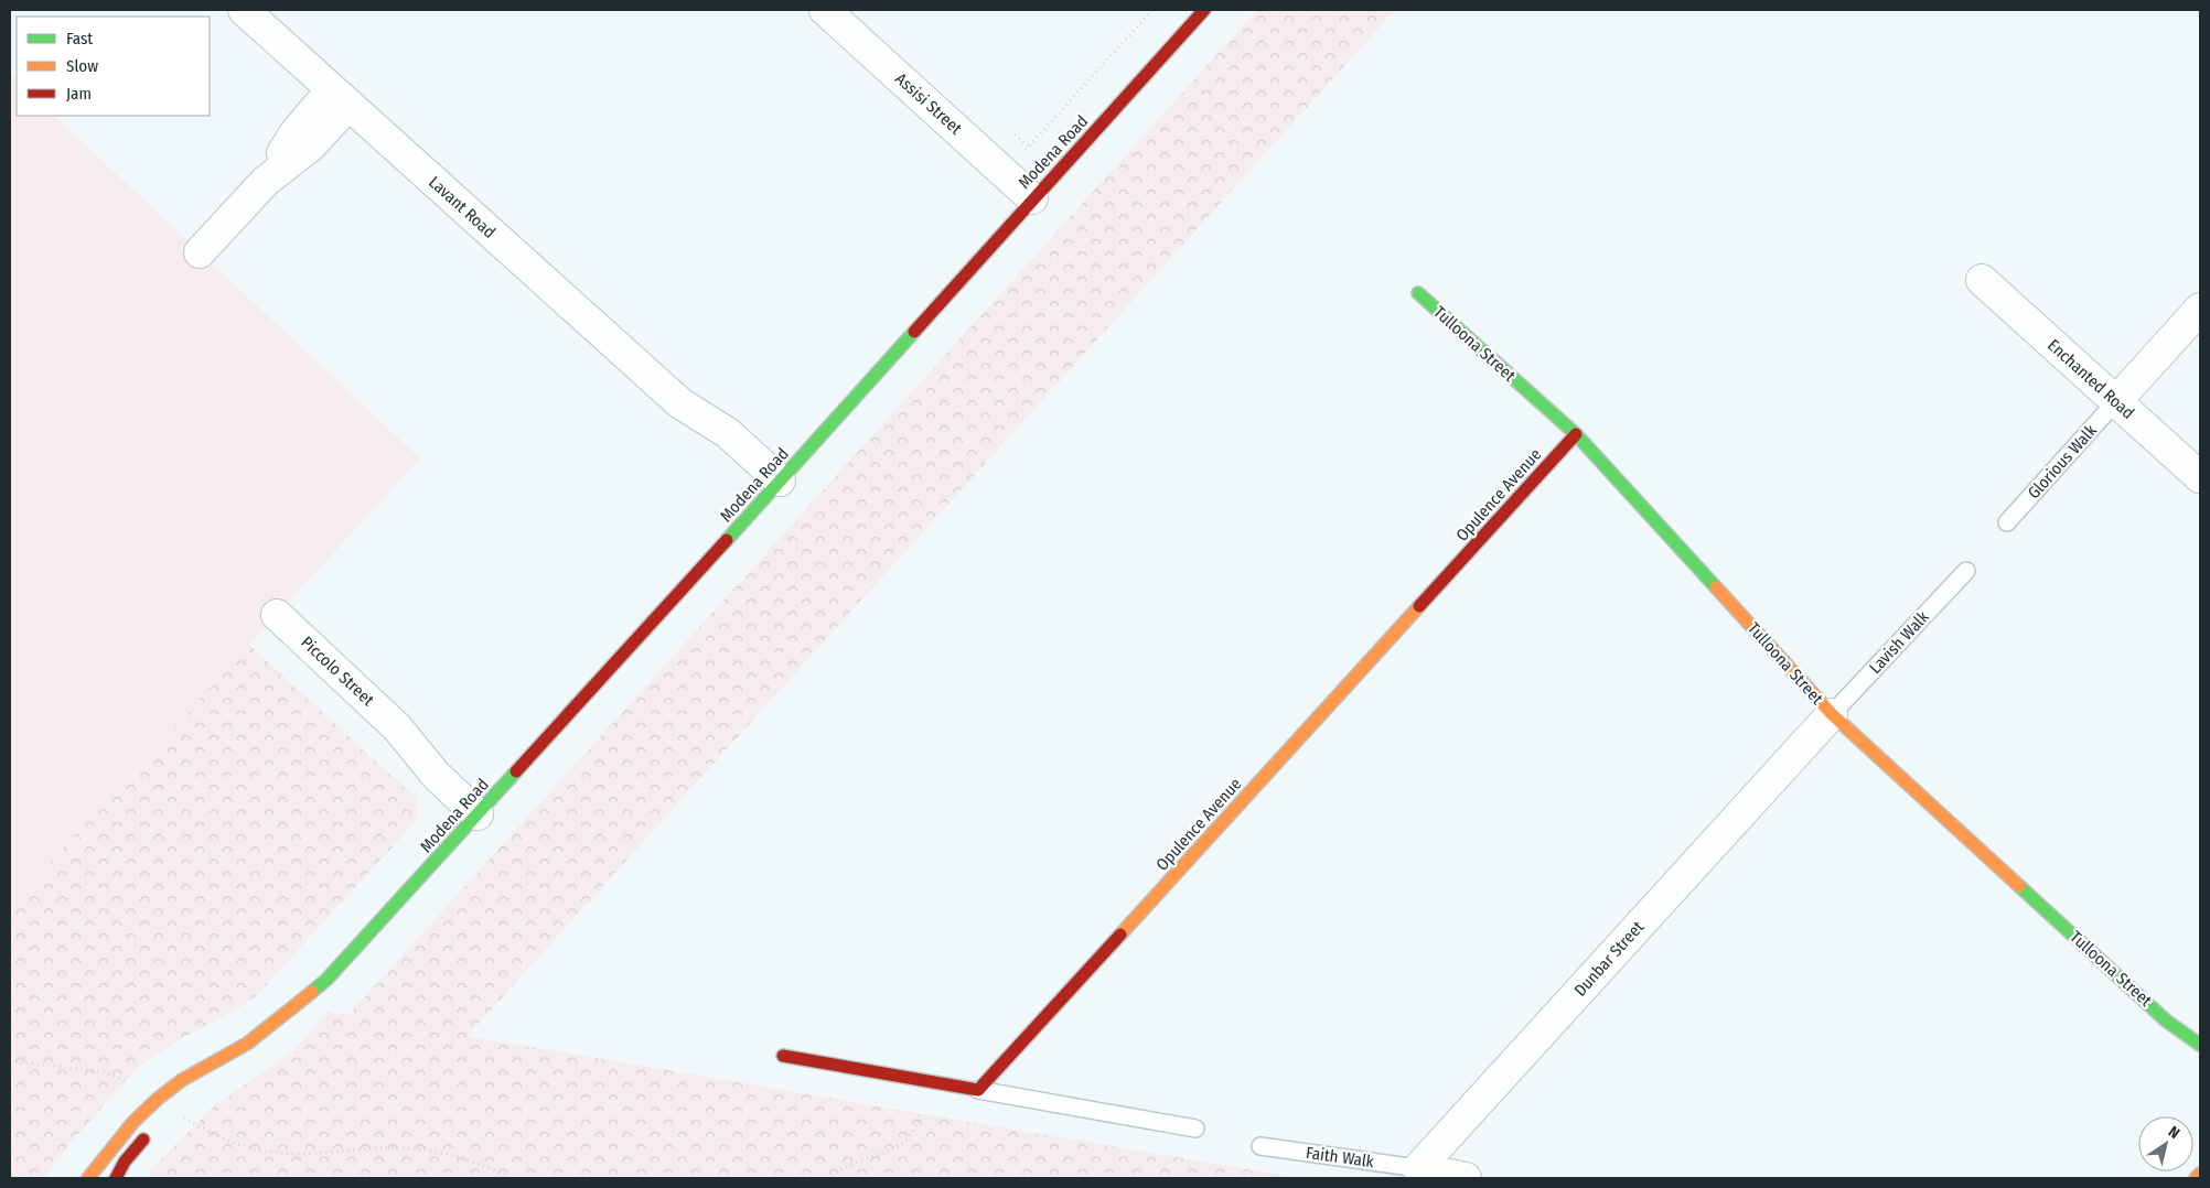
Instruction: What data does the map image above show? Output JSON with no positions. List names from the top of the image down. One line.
{"streets":{"street":["Assisi Street","Modena Road","Lavant Road","Tulloona Street","Enchanted Road","Opulence Avenue","Piccolo Street","Dunbar Street"],"lane":["Glorious Walk","Lavish Walk","Faith Walk"]},"crossings":[["Assisi Street","Modena Road"],["Modena Road","Lavant Road"],["Modena Road","Piccolo Street"],["Tulloona Street","Opulence Avenue"],["Tulloona Street","Lavish Walk"],["Tulloona Street","Dunbar Street"],["Enchanted Road","Glorious Walk"],["Lavish Walk","Dunbar Street"],["Dunbar Street","Faith Walk"]],"legend":["Fast","Slow","Jam"],"north":"top right"}
